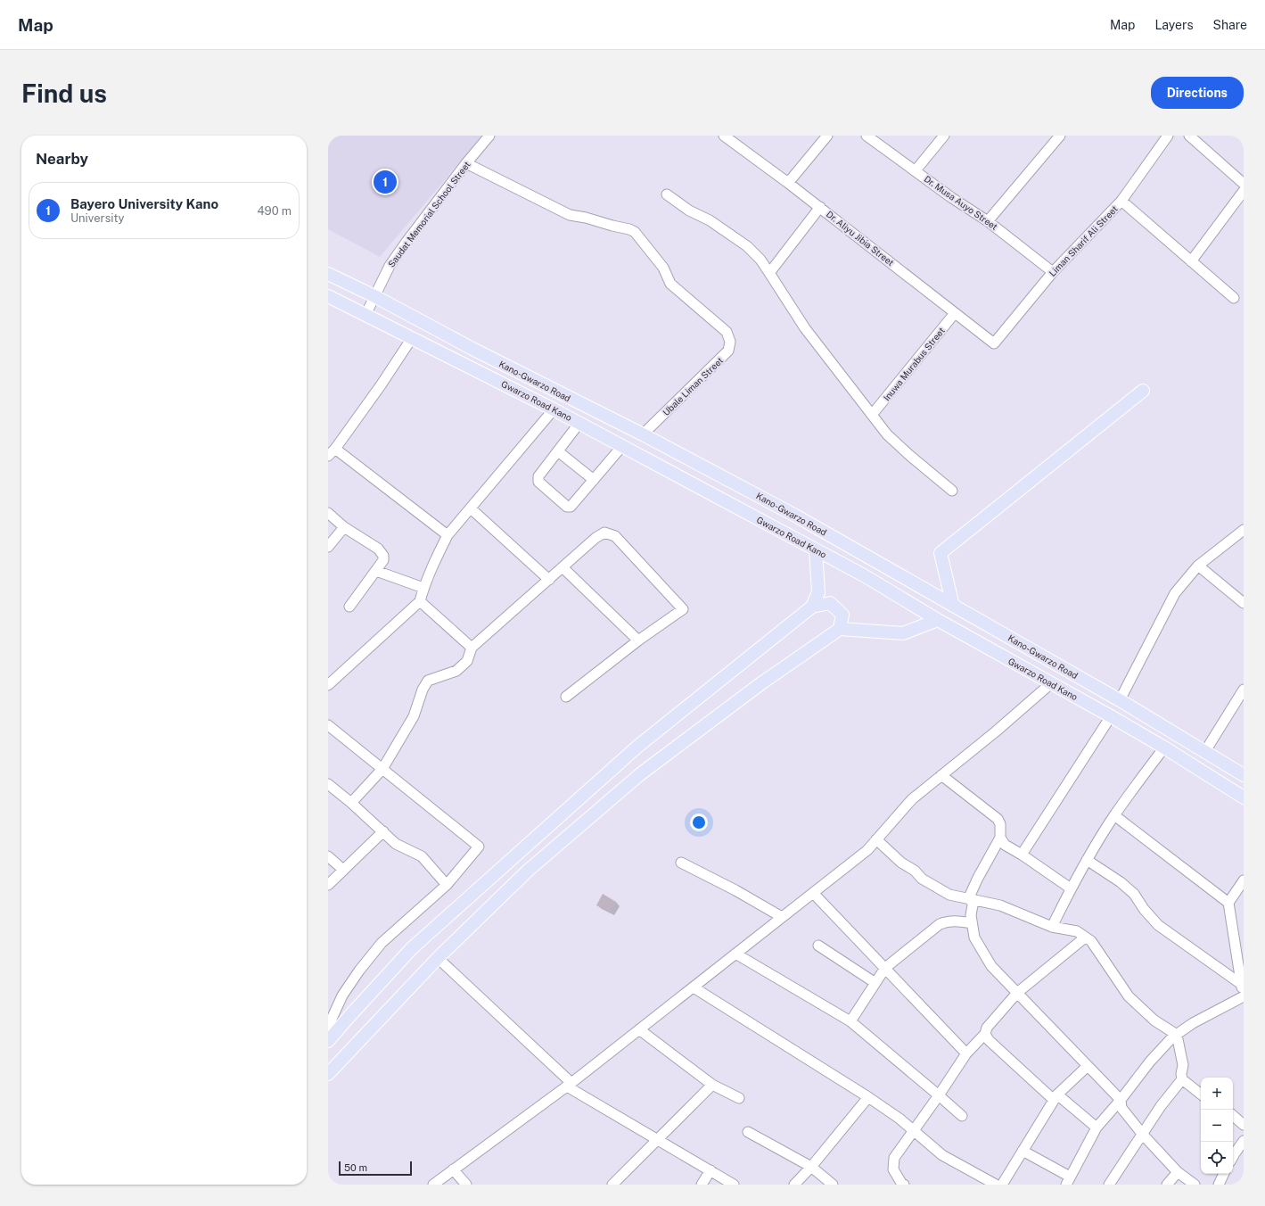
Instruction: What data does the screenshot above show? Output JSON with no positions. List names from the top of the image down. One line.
{"streets":{"main road":["Kano-Gwarzo Road","Gwarzo Road Kano"],"street":["Dr. Musa Auyo Street","Saudat Memorial School Street","Dr. Aliyu Jibia Street","Liman Sharif Ali Street","Inuwa Murabus Street","Ubale Liman Street"]},"crossings":[["Dr. Musa Auyo Street","Liman Sharif Ali Street"],["Saudat Memorial School Street","Kano-Gwarzo Road"],["Saudat Memorial School Street","Ubale Liman Street"],["Saudat Memorial School Street","Gwarzo Road Kano"],["Dr. Aliyu Jibia Street","Liman Sharif Ali Street"],["Dr. Aliyu Jibia Street","Inuwa Murabus Street"],["Kano-Gwarzo Road","Ubale Liman Street"]],"scale_bar":"50 m","page":{"header":"Map","nav":["Map","Layers","Share"],"buttons":"Directions","title":"Find us","heading":"Nearby","pins":"1","list":[{"mark":"1","name":"Bayero University Kano","note":"University","value":"490 m"}],"map_buttons":["+","−"],"scale":"50 m"}}
